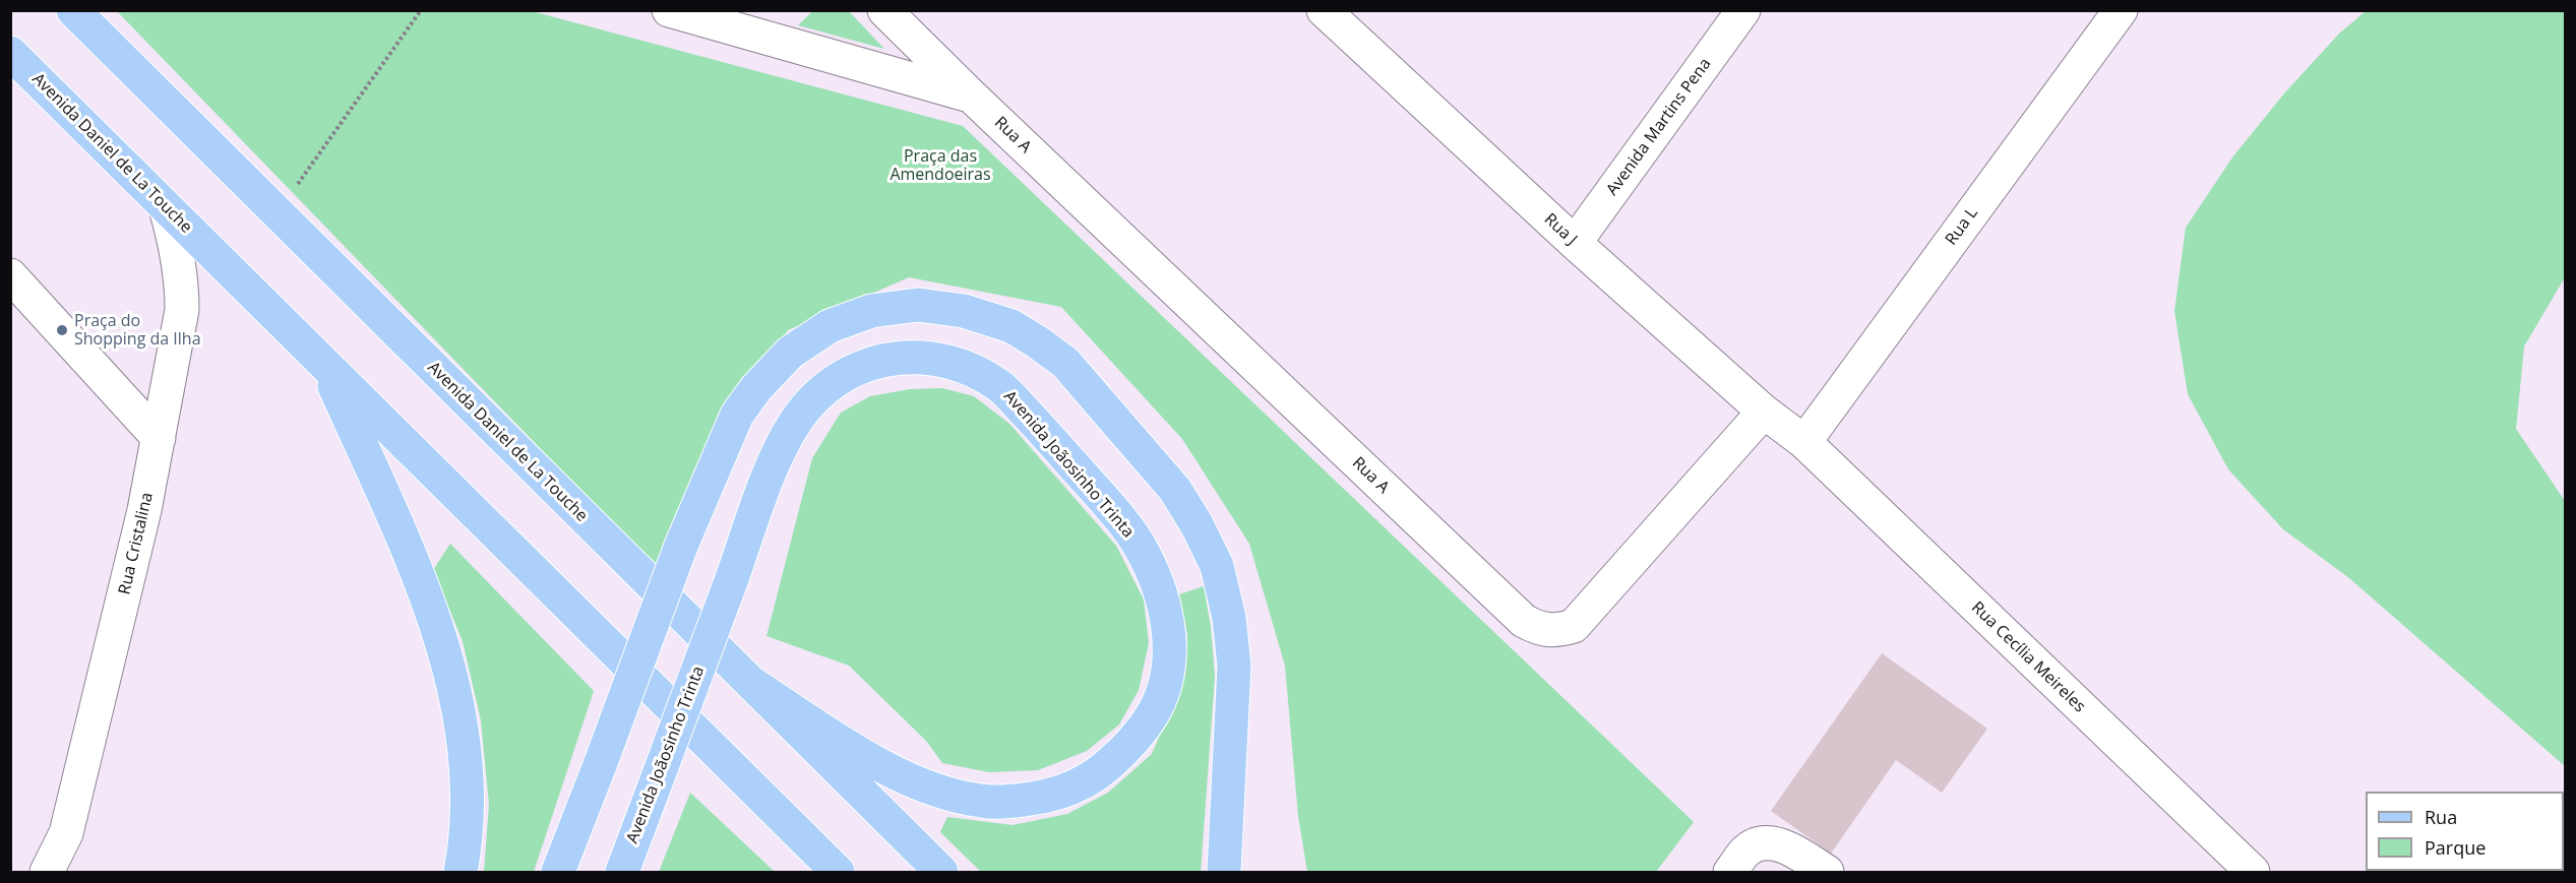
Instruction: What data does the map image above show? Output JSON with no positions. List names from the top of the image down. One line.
{"streets":{"main road":["Avenida Daniel de La Touche","Avenida Joãosinho Trinta"],"street":["Avenida Martins Pena","Rua A","Rua L","Rua J","Rua Cristalina","Rua Cecília Meireles"]},"crossings":[["Avenida Martins Pena","Rua J"],["Rua A","Rua J"],["Avenida Daniel de La Touche","Avenida Joãosinho Trinta"],["Avenida Daniel de La Touche","Rua Cristalina"],["Rua L","Rua J"],["Rua L","Rua Cecília Meireles"],["Rua J","Rua Cecília Meireles"]],"parks":["Praça das Amendoeiras"],"places":["Praça do Shopping da Ilha"],"legend":["Rua","Parque"]}
